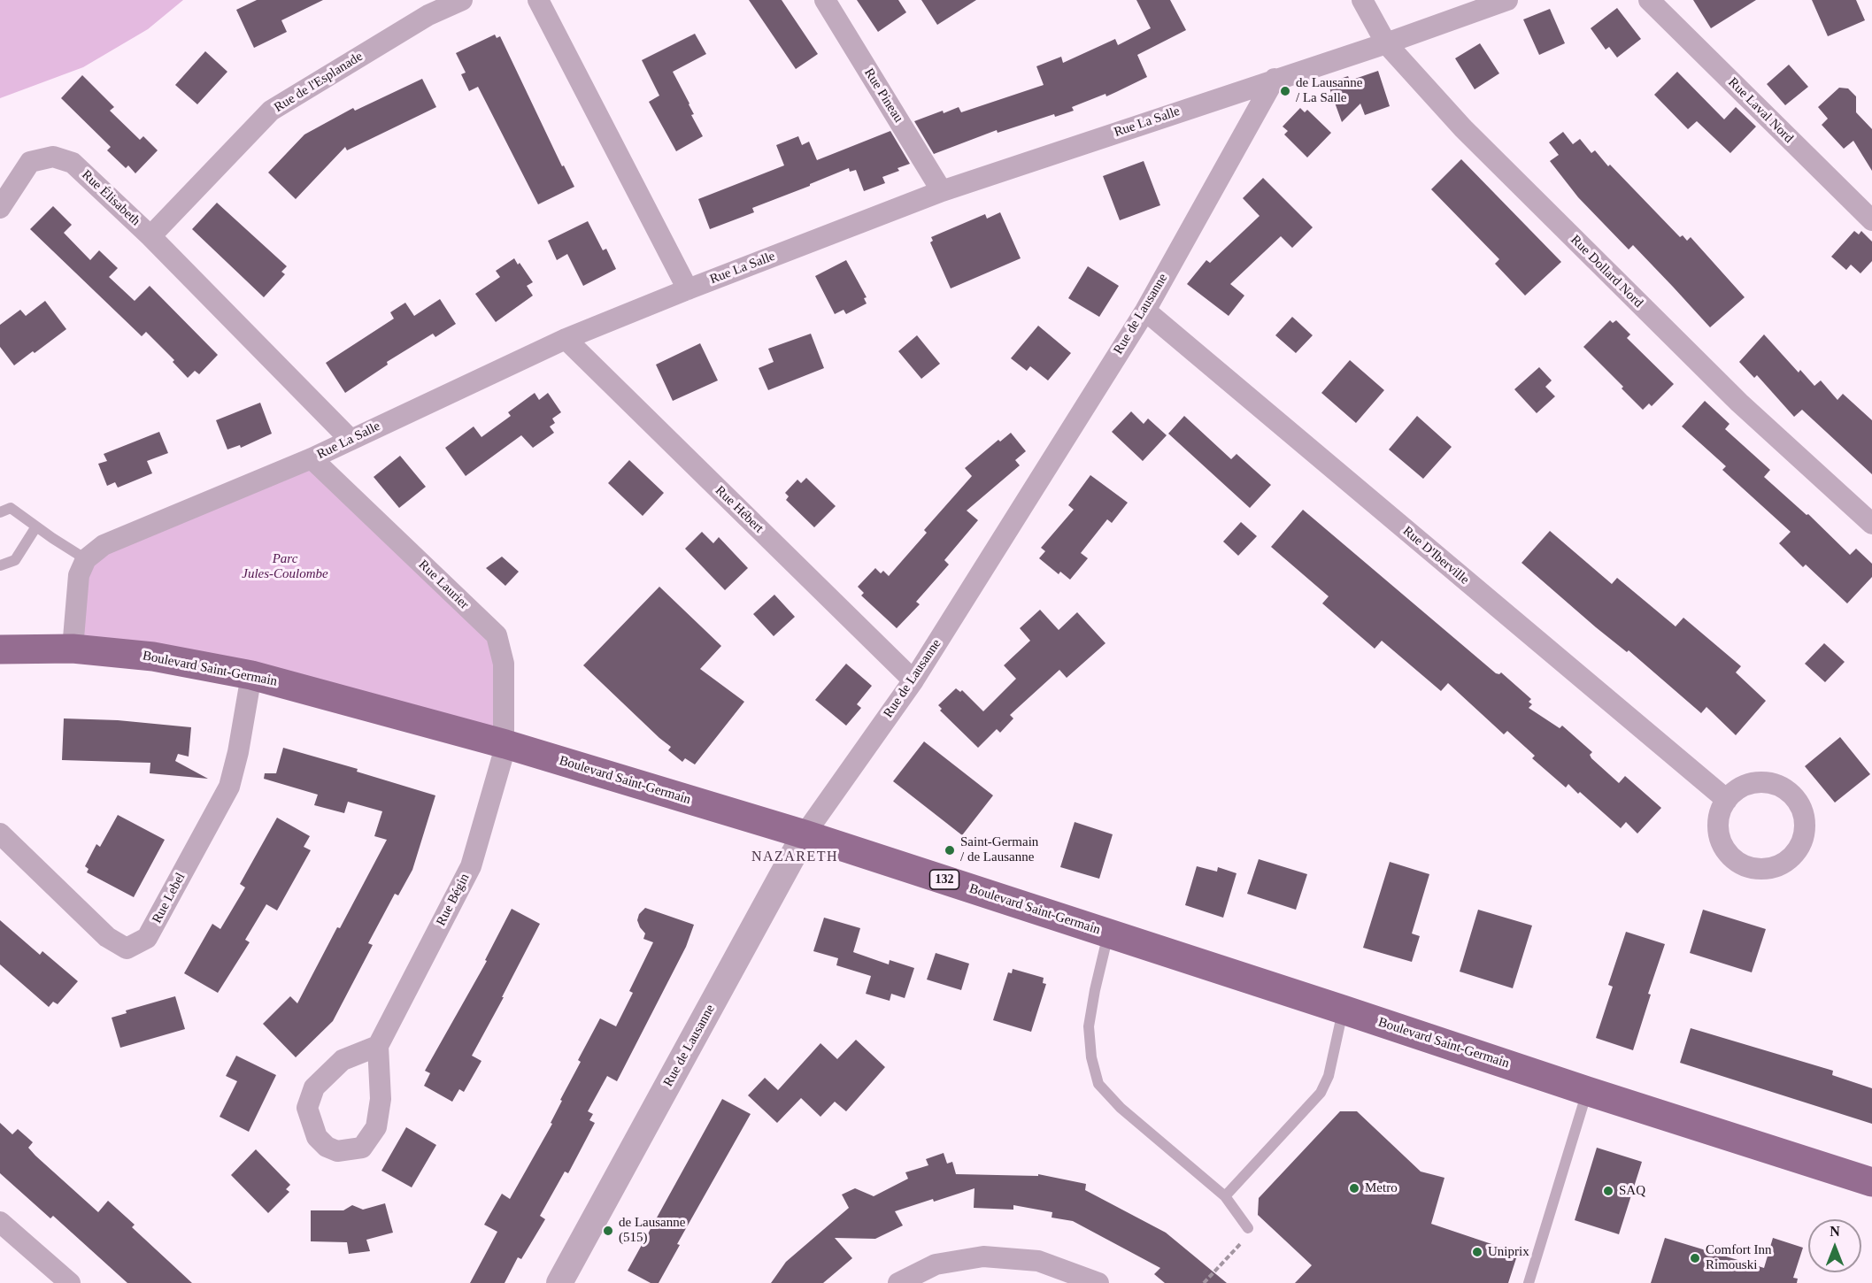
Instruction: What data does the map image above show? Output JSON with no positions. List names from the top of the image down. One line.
{"streets":{"main road":["Boulevard Saint-Germain","132"],"street":["Rue de l'Esplanade","Rue Pineau","Rue Laval Nord","Rue La Salle","Rue Élisabeth","Rue Dollard Nord","Rue de Lausanne","Rue Hébert","Rue D'Iberville","Rue Laurier","Rue Lebel","Rue Bégin"]},"crossings":[["Rue de l'Esplanade","Rue Élisabeth"],["Rue Pineau","Rue La Salle"],["Rue La Salle","Rue Dollard Nord"],["Rue La Salle","Rue de Lausanne"],["Rue La Salle","Rue Hébert"],["Rue La Salle","Rue Laurier"],["Rue de Lausanne","Rue Hébert"],["Rue de Lausanne","Rue D'Iberville"],["Rue de Lausanne","Boulevard Saint-Germain"],["Rue Laurier","Boulevard Saint-Germain"],["Rue Laurier","Rue Bégin"],["Boulevard Saint-Germain","Rue Lebel"],["Boulevard Saint-Germain","Rue Bégin"]],"districts":["NAZARETH"],"parks":["Parc Jules-Coulombe"],"places":["de Lausanne / La Salle","Saint-Germain / de Lausanne","Metro","SAQ","de Lausanne (515)","Uniprix","Comfort Inn Rimouski"],"north":"top"}
